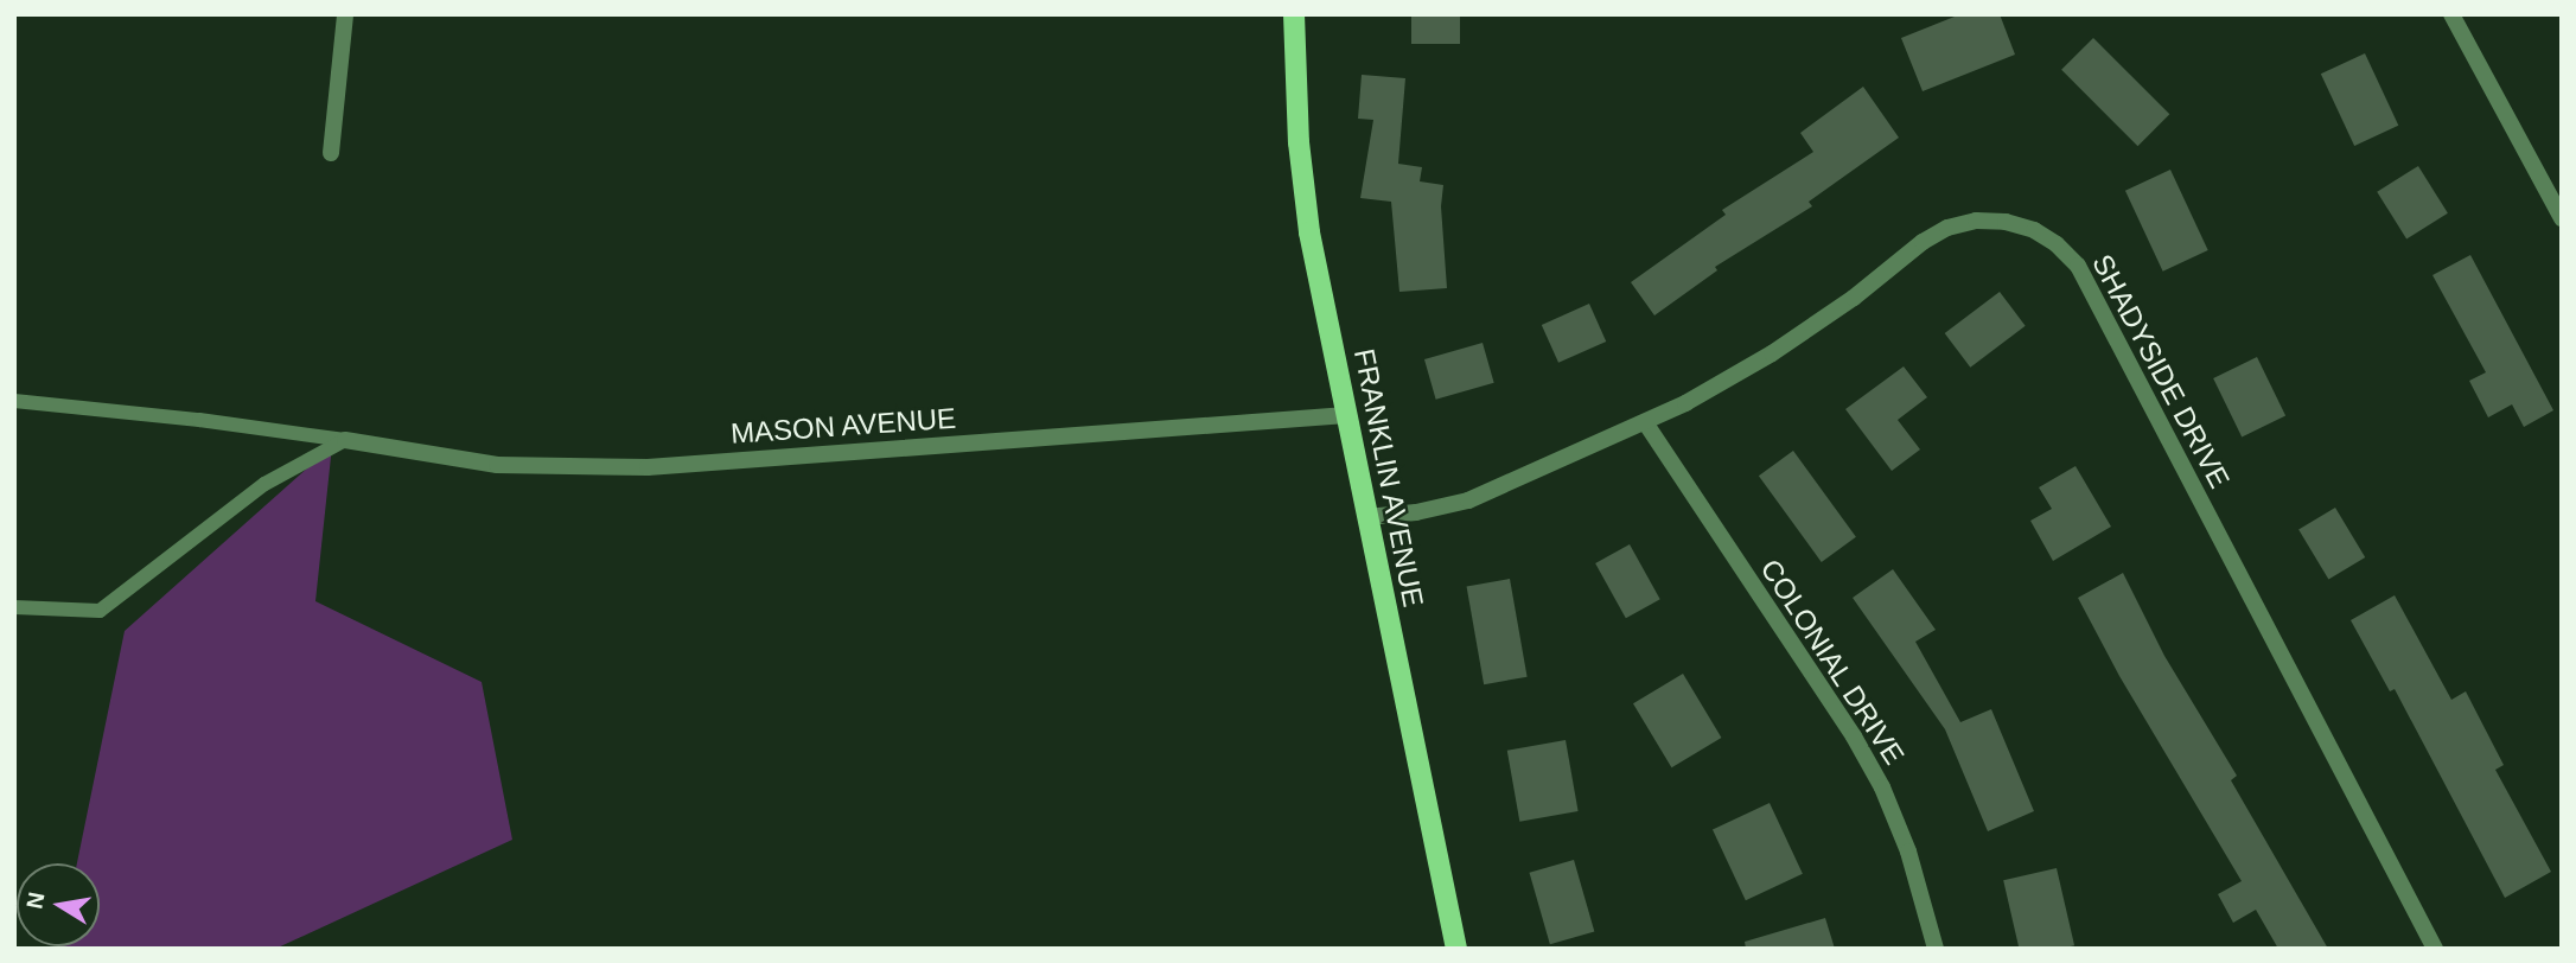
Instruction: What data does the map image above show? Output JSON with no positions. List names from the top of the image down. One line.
{"streets":{"main road":["FRANKLIN AVENUE"],"street":["SHADYSIDE DRIVE","MASON AVENUE","COLONIAL DRIVE"]},"crossings":[["SHADYSIDE DRIVE","FRANKLIN AVENUE"],["SHADYSIDE DRIVE","COLONIAL DRIVE"],["MASON AVENUE","FRANKLIN AVENUE"]],"north":"left"}
